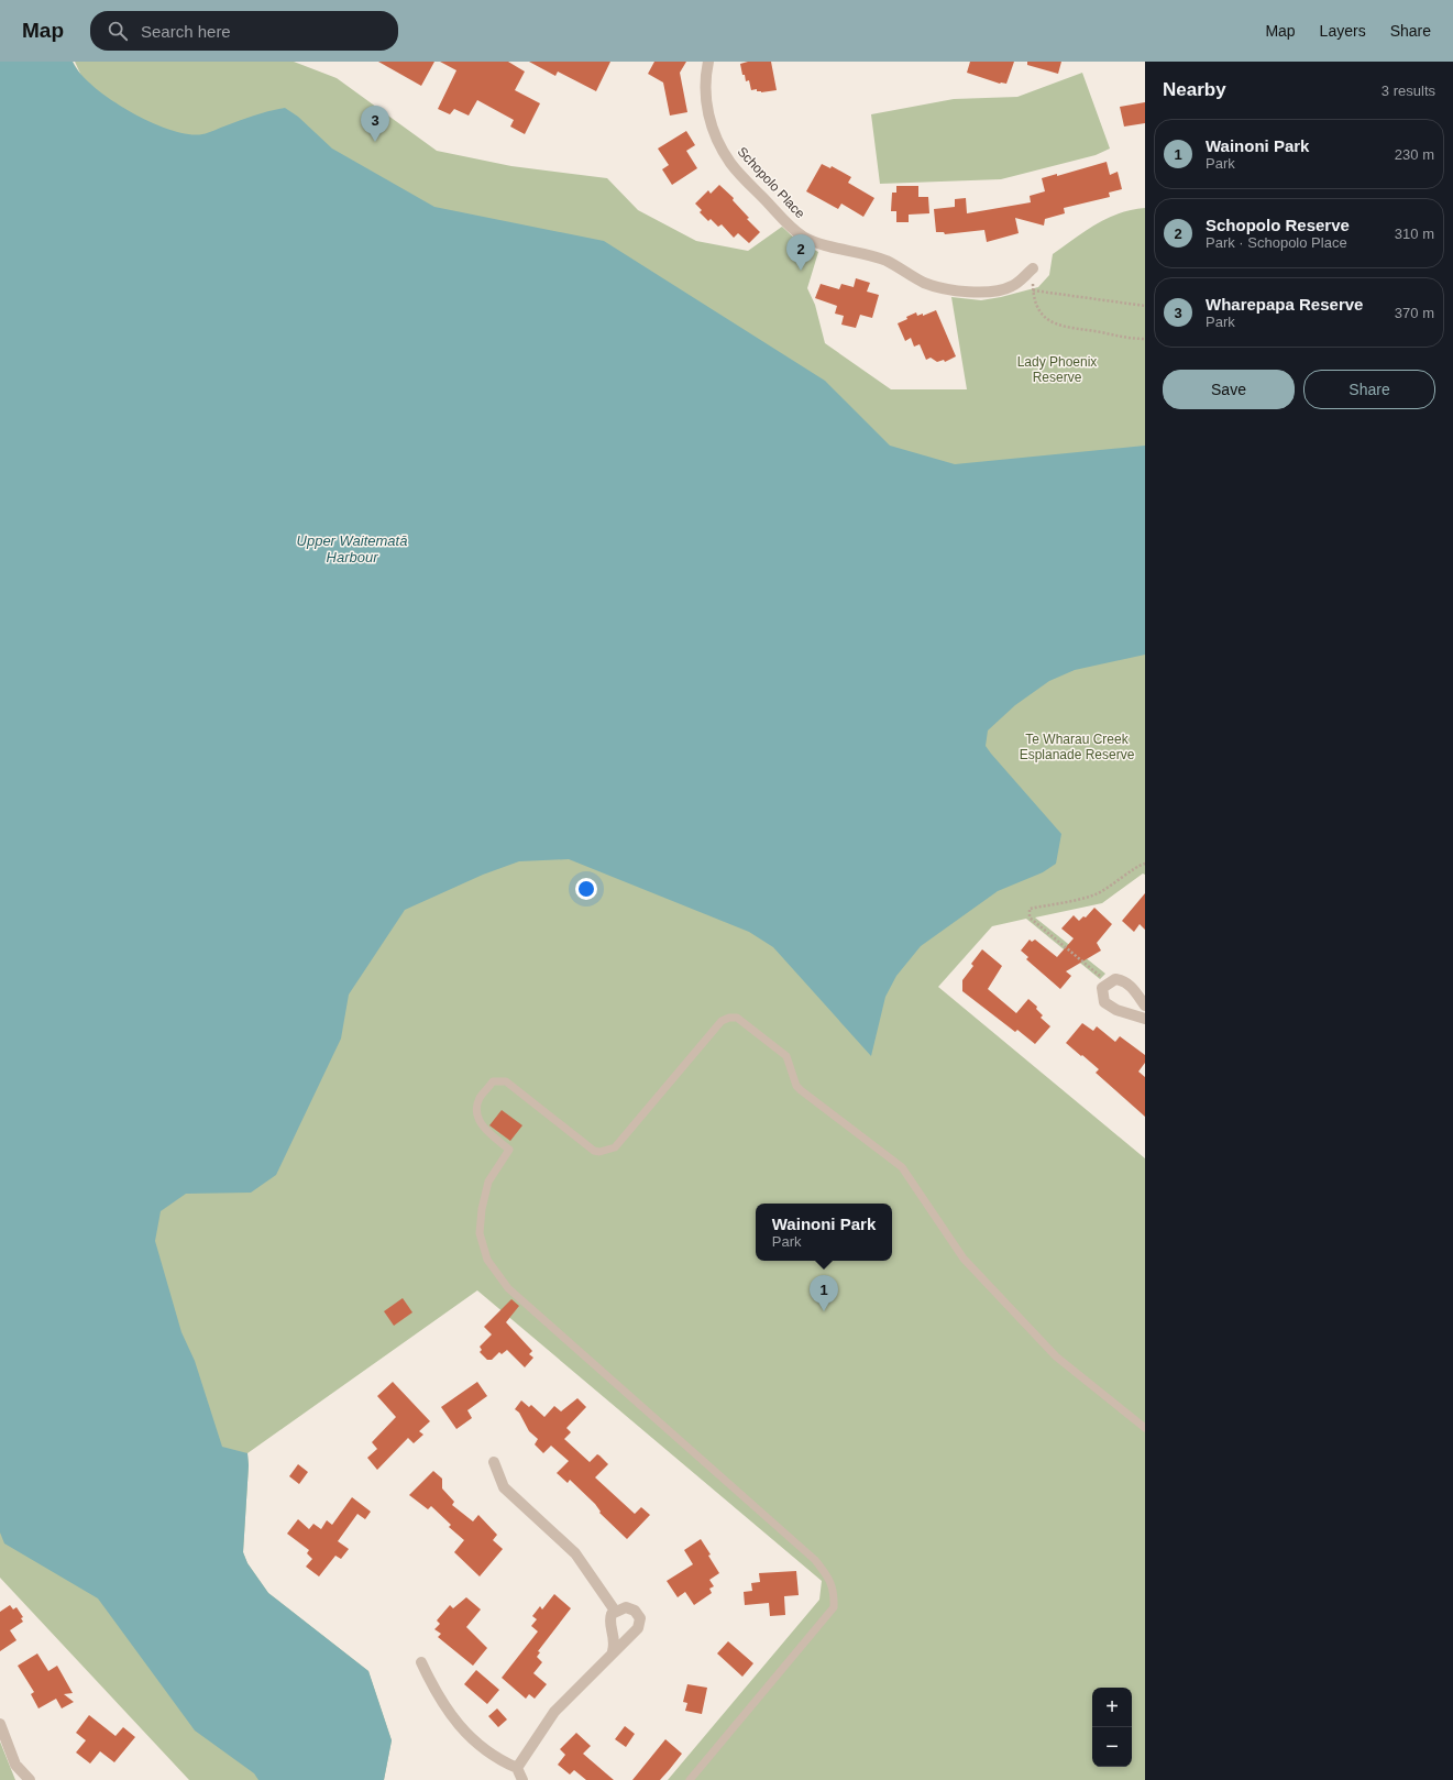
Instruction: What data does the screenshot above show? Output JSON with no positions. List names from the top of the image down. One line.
{"streets":{"street":["Schopolo Place"]},"water":["Upper Waitematā Harbour"],"parks":["Lady Phoenix Reserve","Te Wharau Creek Esplanade Reserve"],"page":{"header":"Map","search":"Search here","nav":["Map","Layers","Share"],"heading":["Nearby","3 results"],"pins":["3","2","1"],"list":[{"mark":"1","name":"Wainoni Park","note":"Park","value":"230 m"},{"mark":"2","name":"Schopolo Reserve","note":"Park · Schopolo Place","value":"310 m"},{"mark":"3","name":"Wharepapa Reserve","note":"Park","value":"370 m"}],"buttons":["Save","Share"],"popup":["Wainoni Park","Park"],"map_buttons":["+","−"]}}
